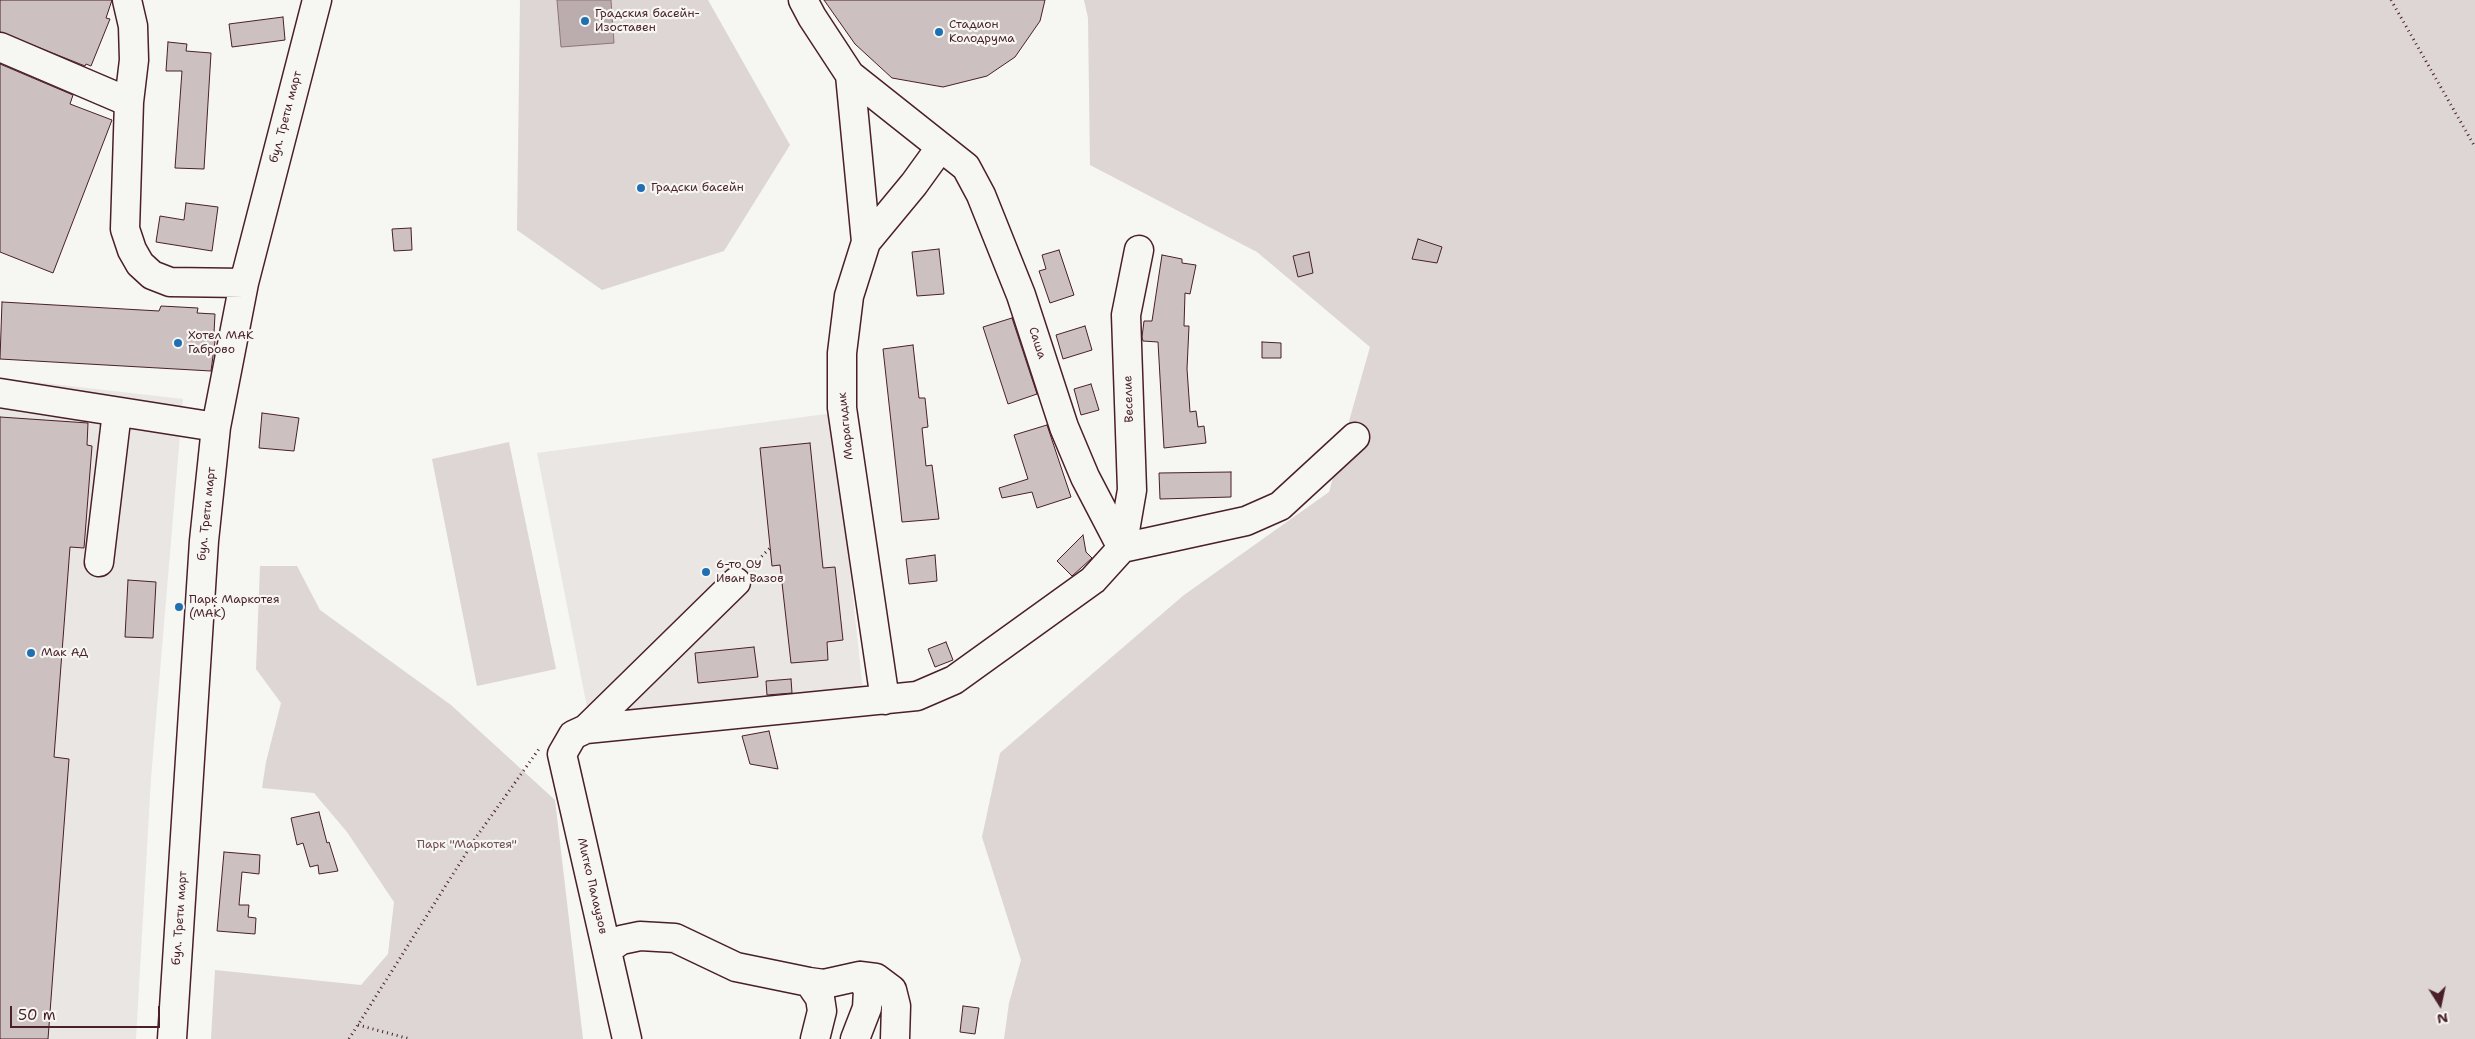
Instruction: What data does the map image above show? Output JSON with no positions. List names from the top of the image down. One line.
{"streets":{"street":["бул. Трети март","Саша","Веселие","Марагидик","Митко Палаузов"]},"crossings":[["Саша","Веселие"],["Саша","Марагидик"]],"parks":["Парк \"Маркотея\""],"places":["Градския басейн- Изоставен","Стадион Колодрума","Градски басейн","Хотел МАК Габрово","6-то ОУ Иван Вазов","Парк Маркотея (МАК)","Мак АД"],"scale_bar":"50 m","north":"bottom"}
